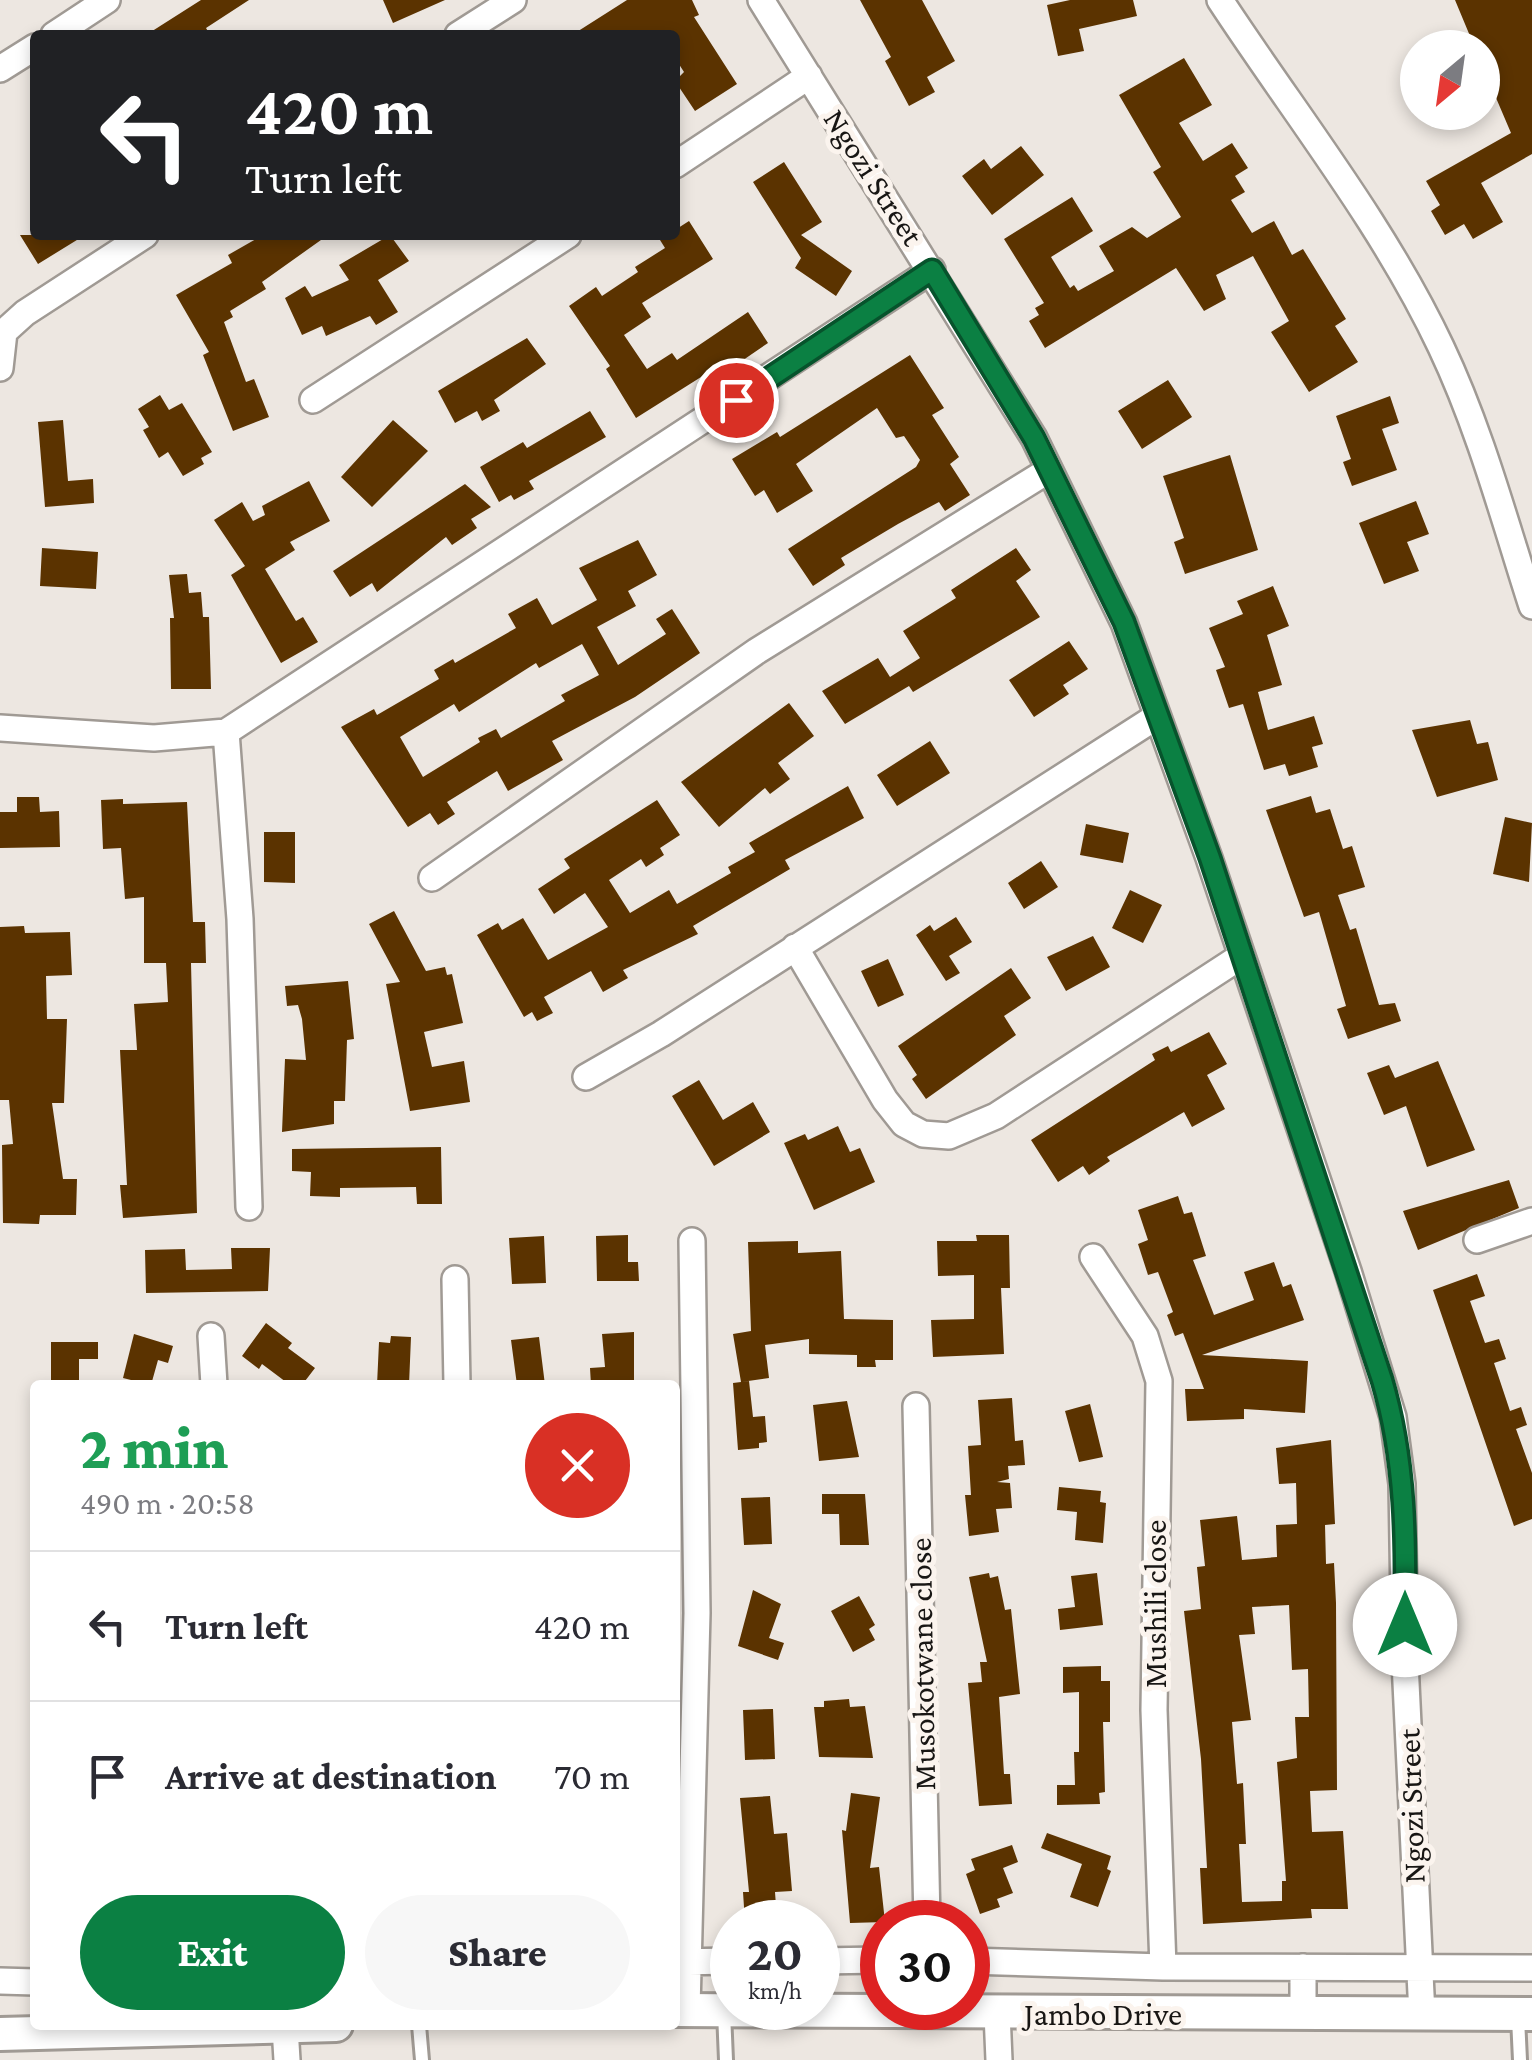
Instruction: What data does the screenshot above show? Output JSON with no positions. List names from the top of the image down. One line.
{"streets":{"street":["Ngozi Street","Mushili close","Musokotwane close","Jambo Drive"]},"crossings":[["Ngozi Street","Jambo Drive"]],"north":"bottom left","page":{"turn":["420 m","Turn left"],"heading":["2 min","490 m · 20:58"],"list":[{"name":"Turn left","value":"420 m"},{"name":"Arrive at destination","value":"70 m"}],"buttons":["Exit","Share"],"speed":"20 km/h","limit":"30"}}
